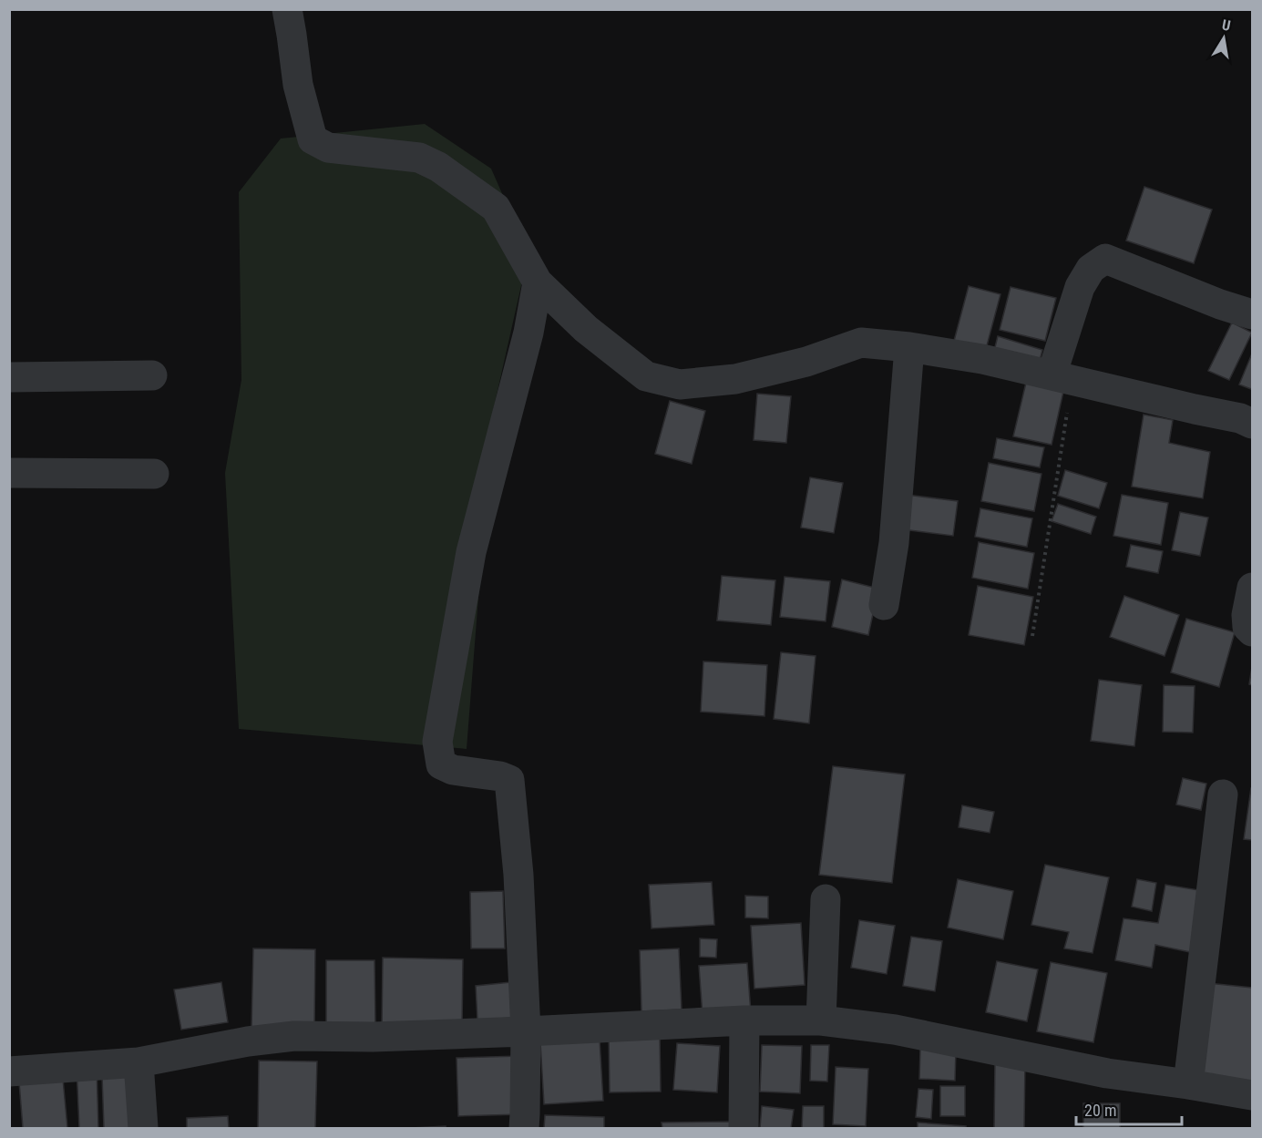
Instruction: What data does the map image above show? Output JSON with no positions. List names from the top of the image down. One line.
{"scale_bar":"20 m","north":"top"}
